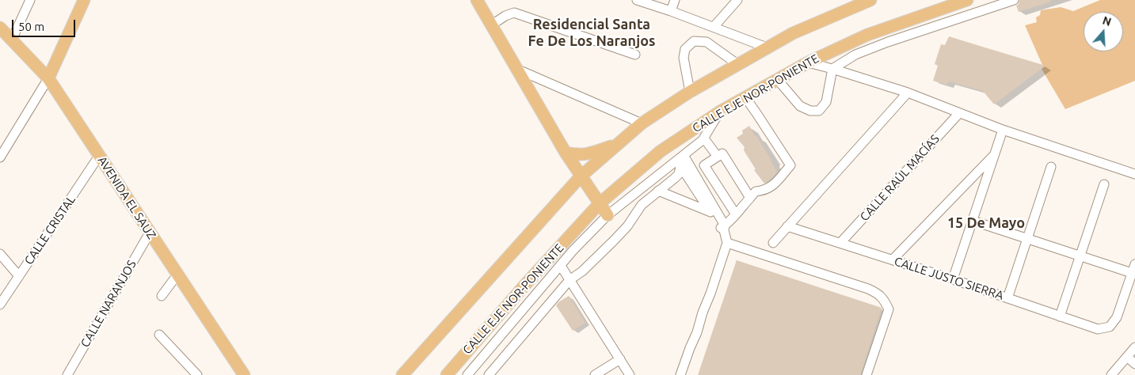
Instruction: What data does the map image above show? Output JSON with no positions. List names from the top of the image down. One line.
{"streets":{"main road":["CALLE EJE NOR-PONIENTE","AVENIDA EL SAUZ"],"street":["CALLE RAÚL MACÍAS","CALLE CRISTAL","CALLE JUSTO SIERRA","CALLE NARANJOS"]},"crossings":[["CALLE RAÚL MACÍAS","CALLE JUSTO SIERRA"],["AVENIDA EL SAUZ","CALLE CRISTAL"],["AVENIDA EL SAUZ","CALLE NARANJOS"]],"districts":["Residencial Santa Fe De Los Naranjos","15 De Mayo"],"scale_bar":"50 m","north":"top"}
